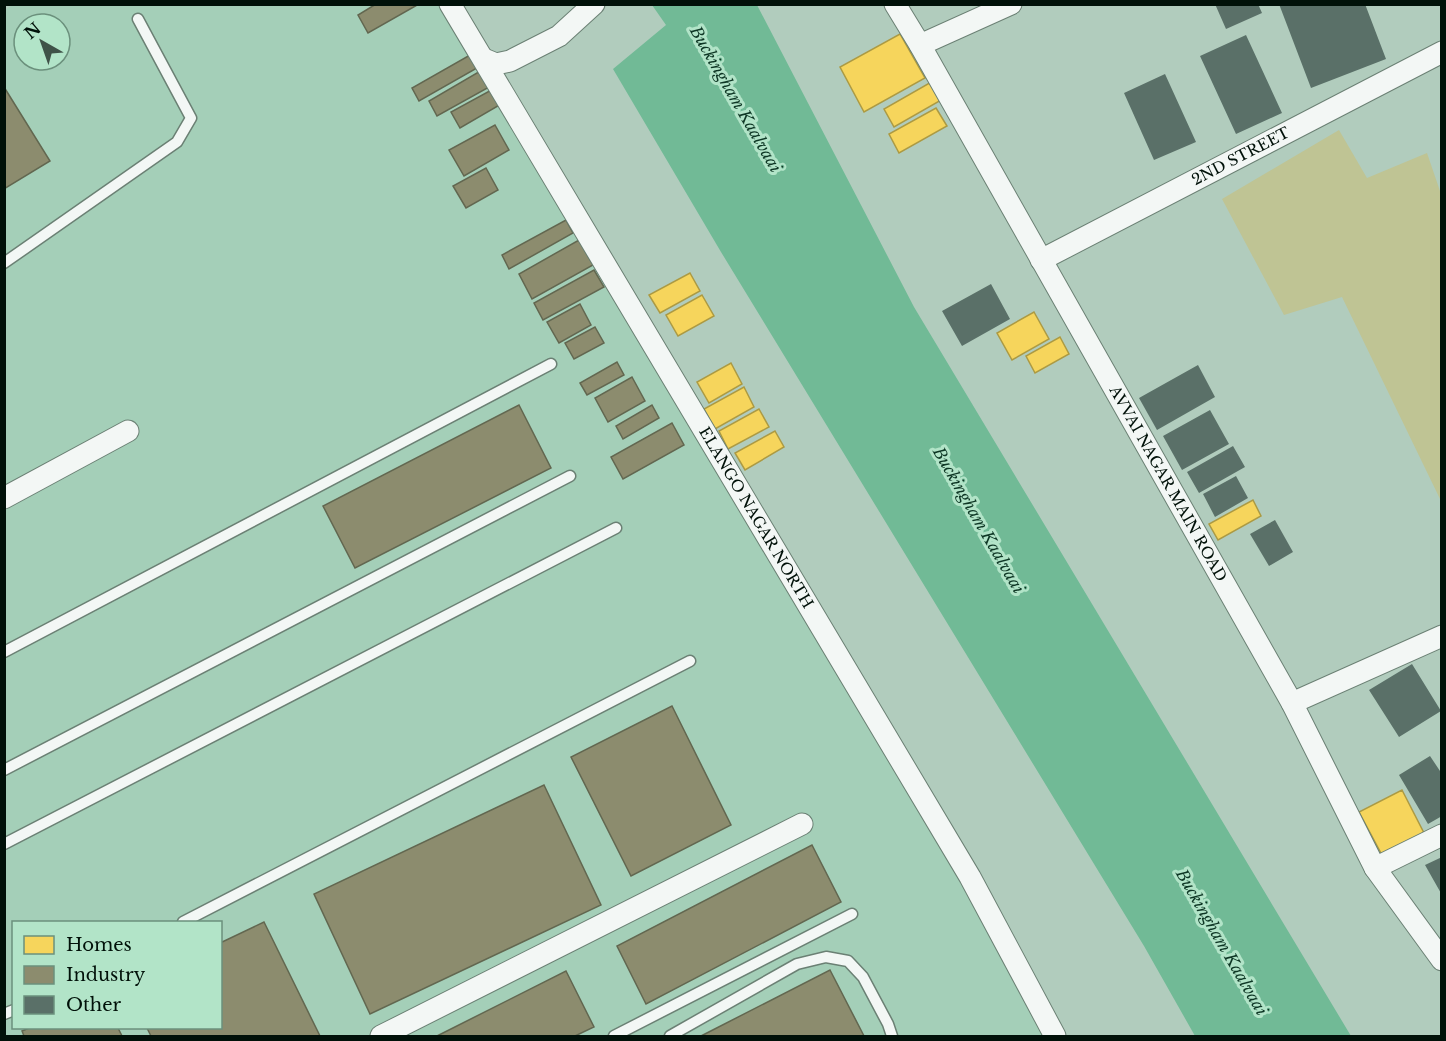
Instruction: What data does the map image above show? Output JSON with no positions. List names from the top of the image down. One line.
{"streets":{"street":["2ND STREET","AVVAI NAGAR MAIN ROAD","ELANGO NAGAR NORTH"]},"crossings":[["2ND STREET","AVVAI NAGAR MAIN ROAD"]],"water":["Buckingham Kaalvaai"],"legend":["Homes","Industry","Other"],"north":"top left"}
